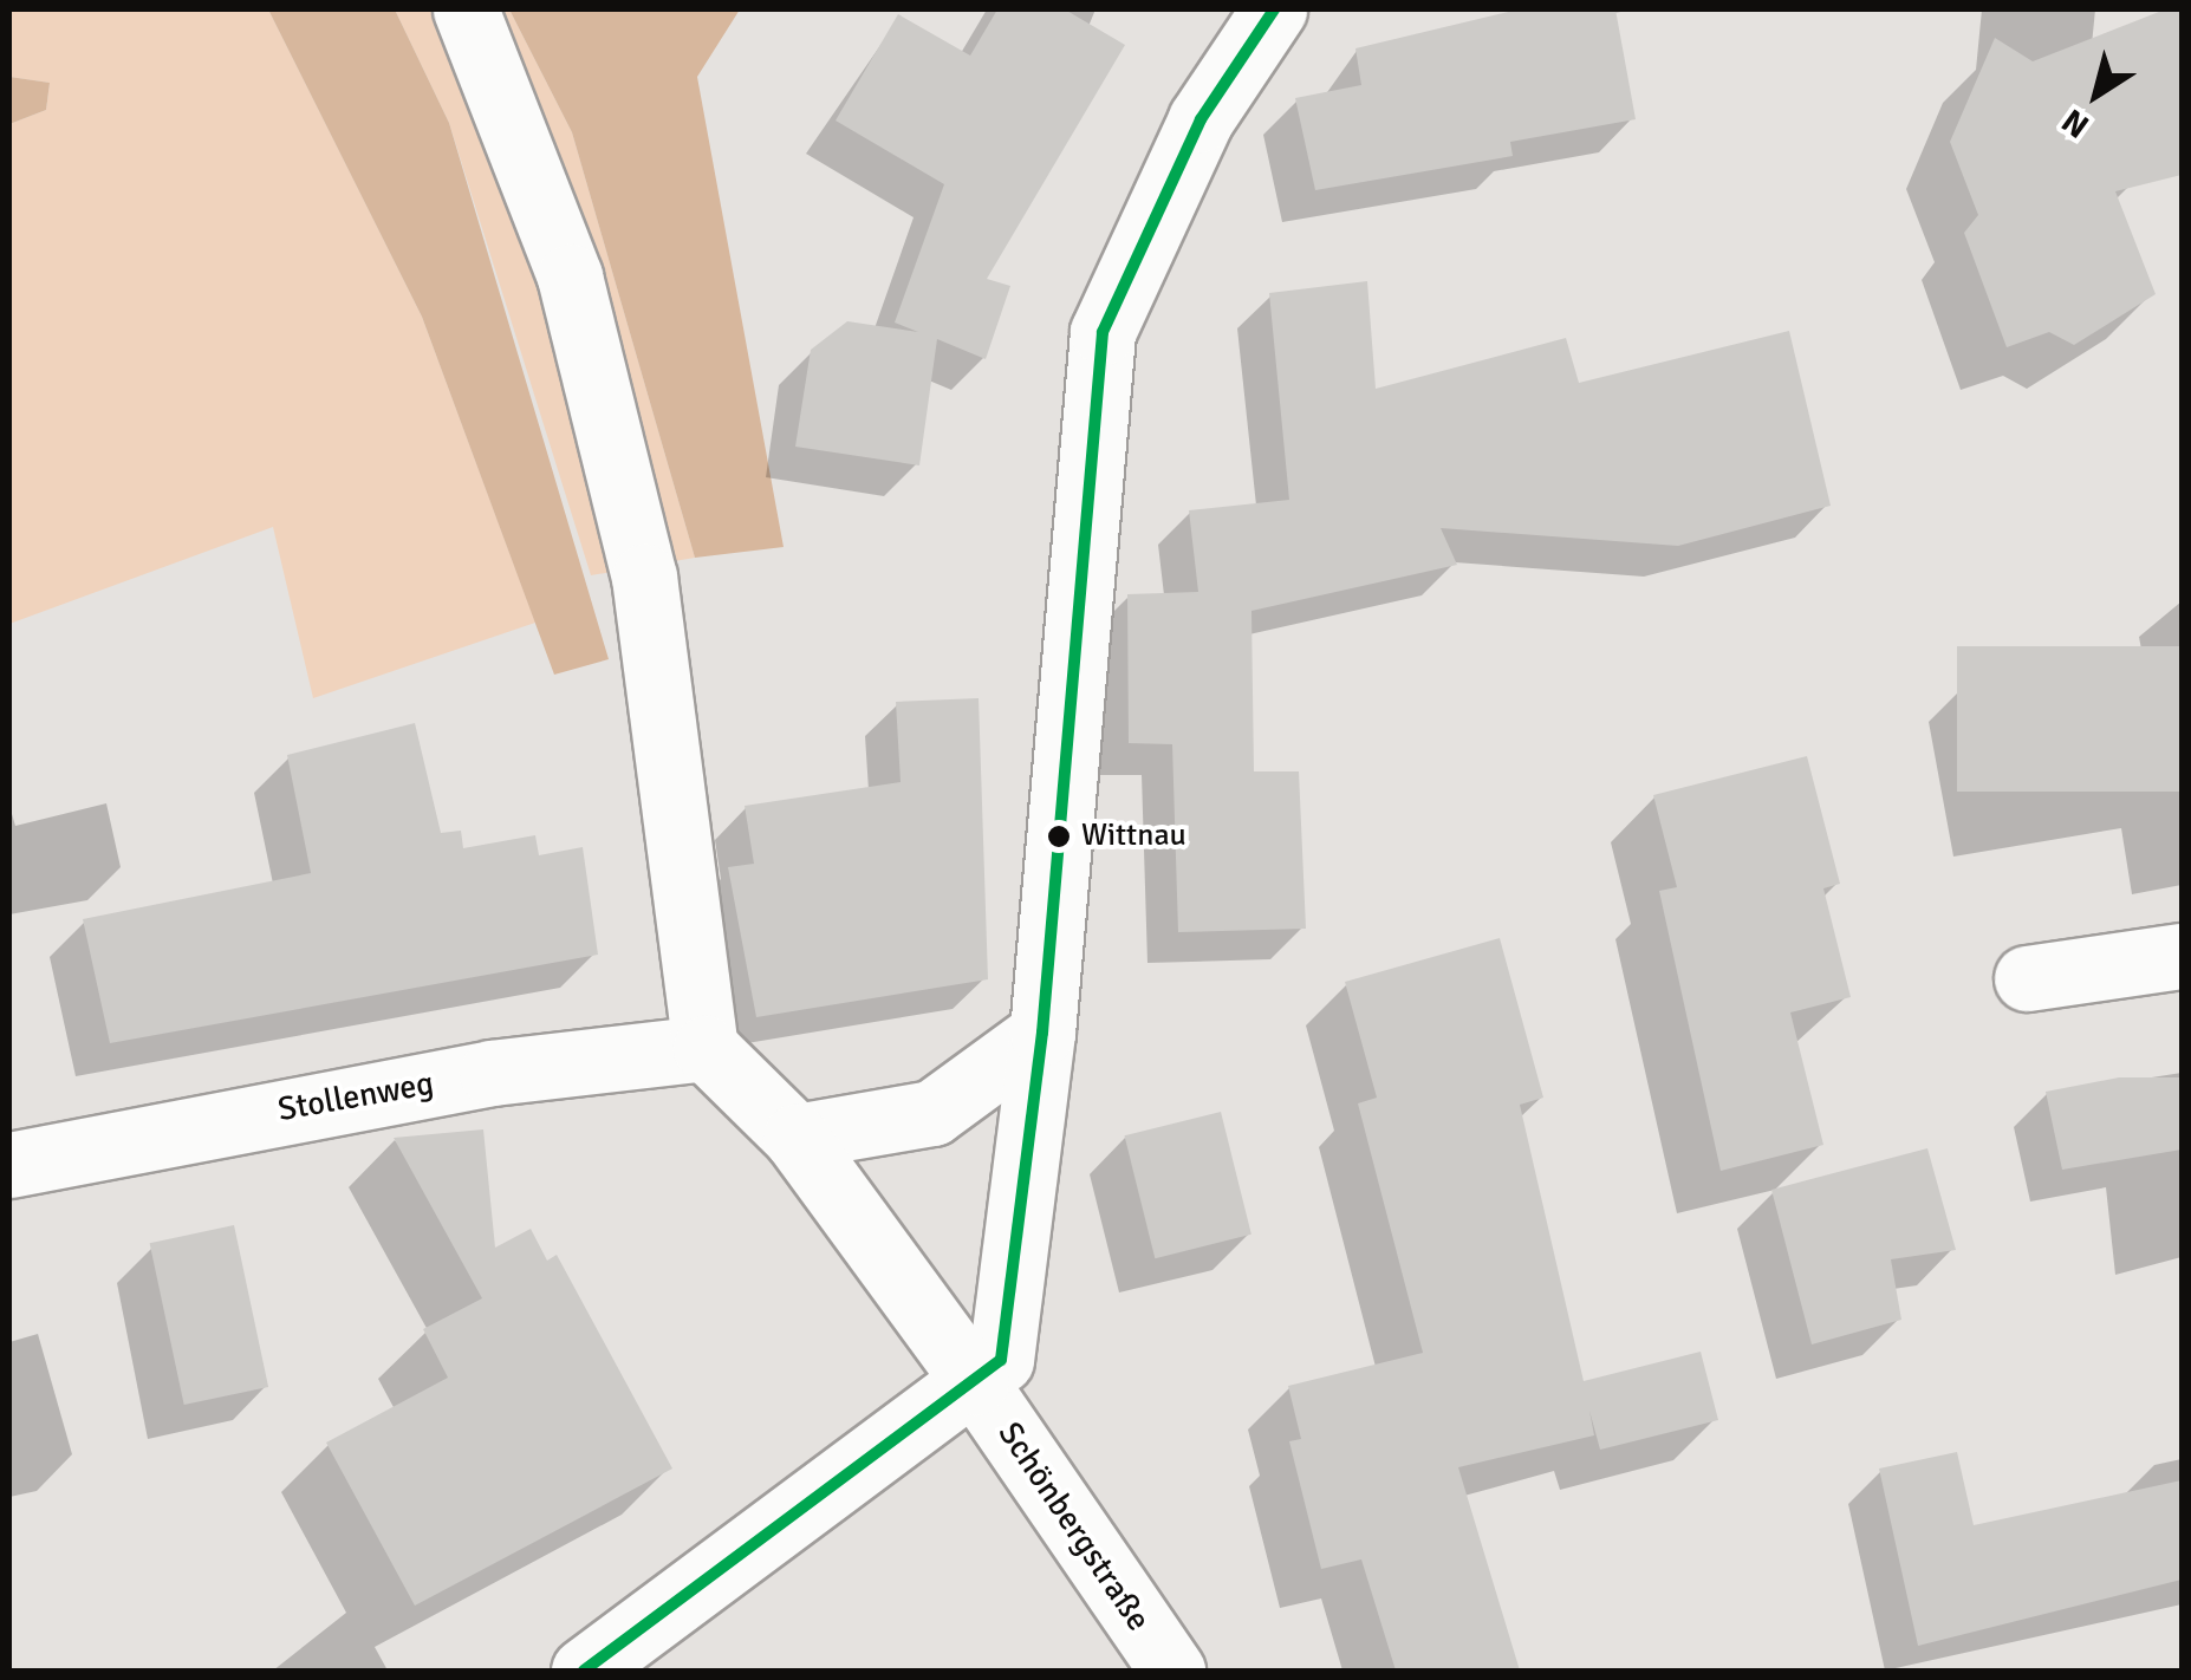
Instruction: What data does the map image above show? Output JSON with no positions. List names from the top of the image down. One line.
{"streets":{"street":["Stollenweg","Schönbergstraße"]},"crossings":[["Stollenweg","Schönbergstraße"]],"places":["Wittnau"],"north":"bottom left"}
